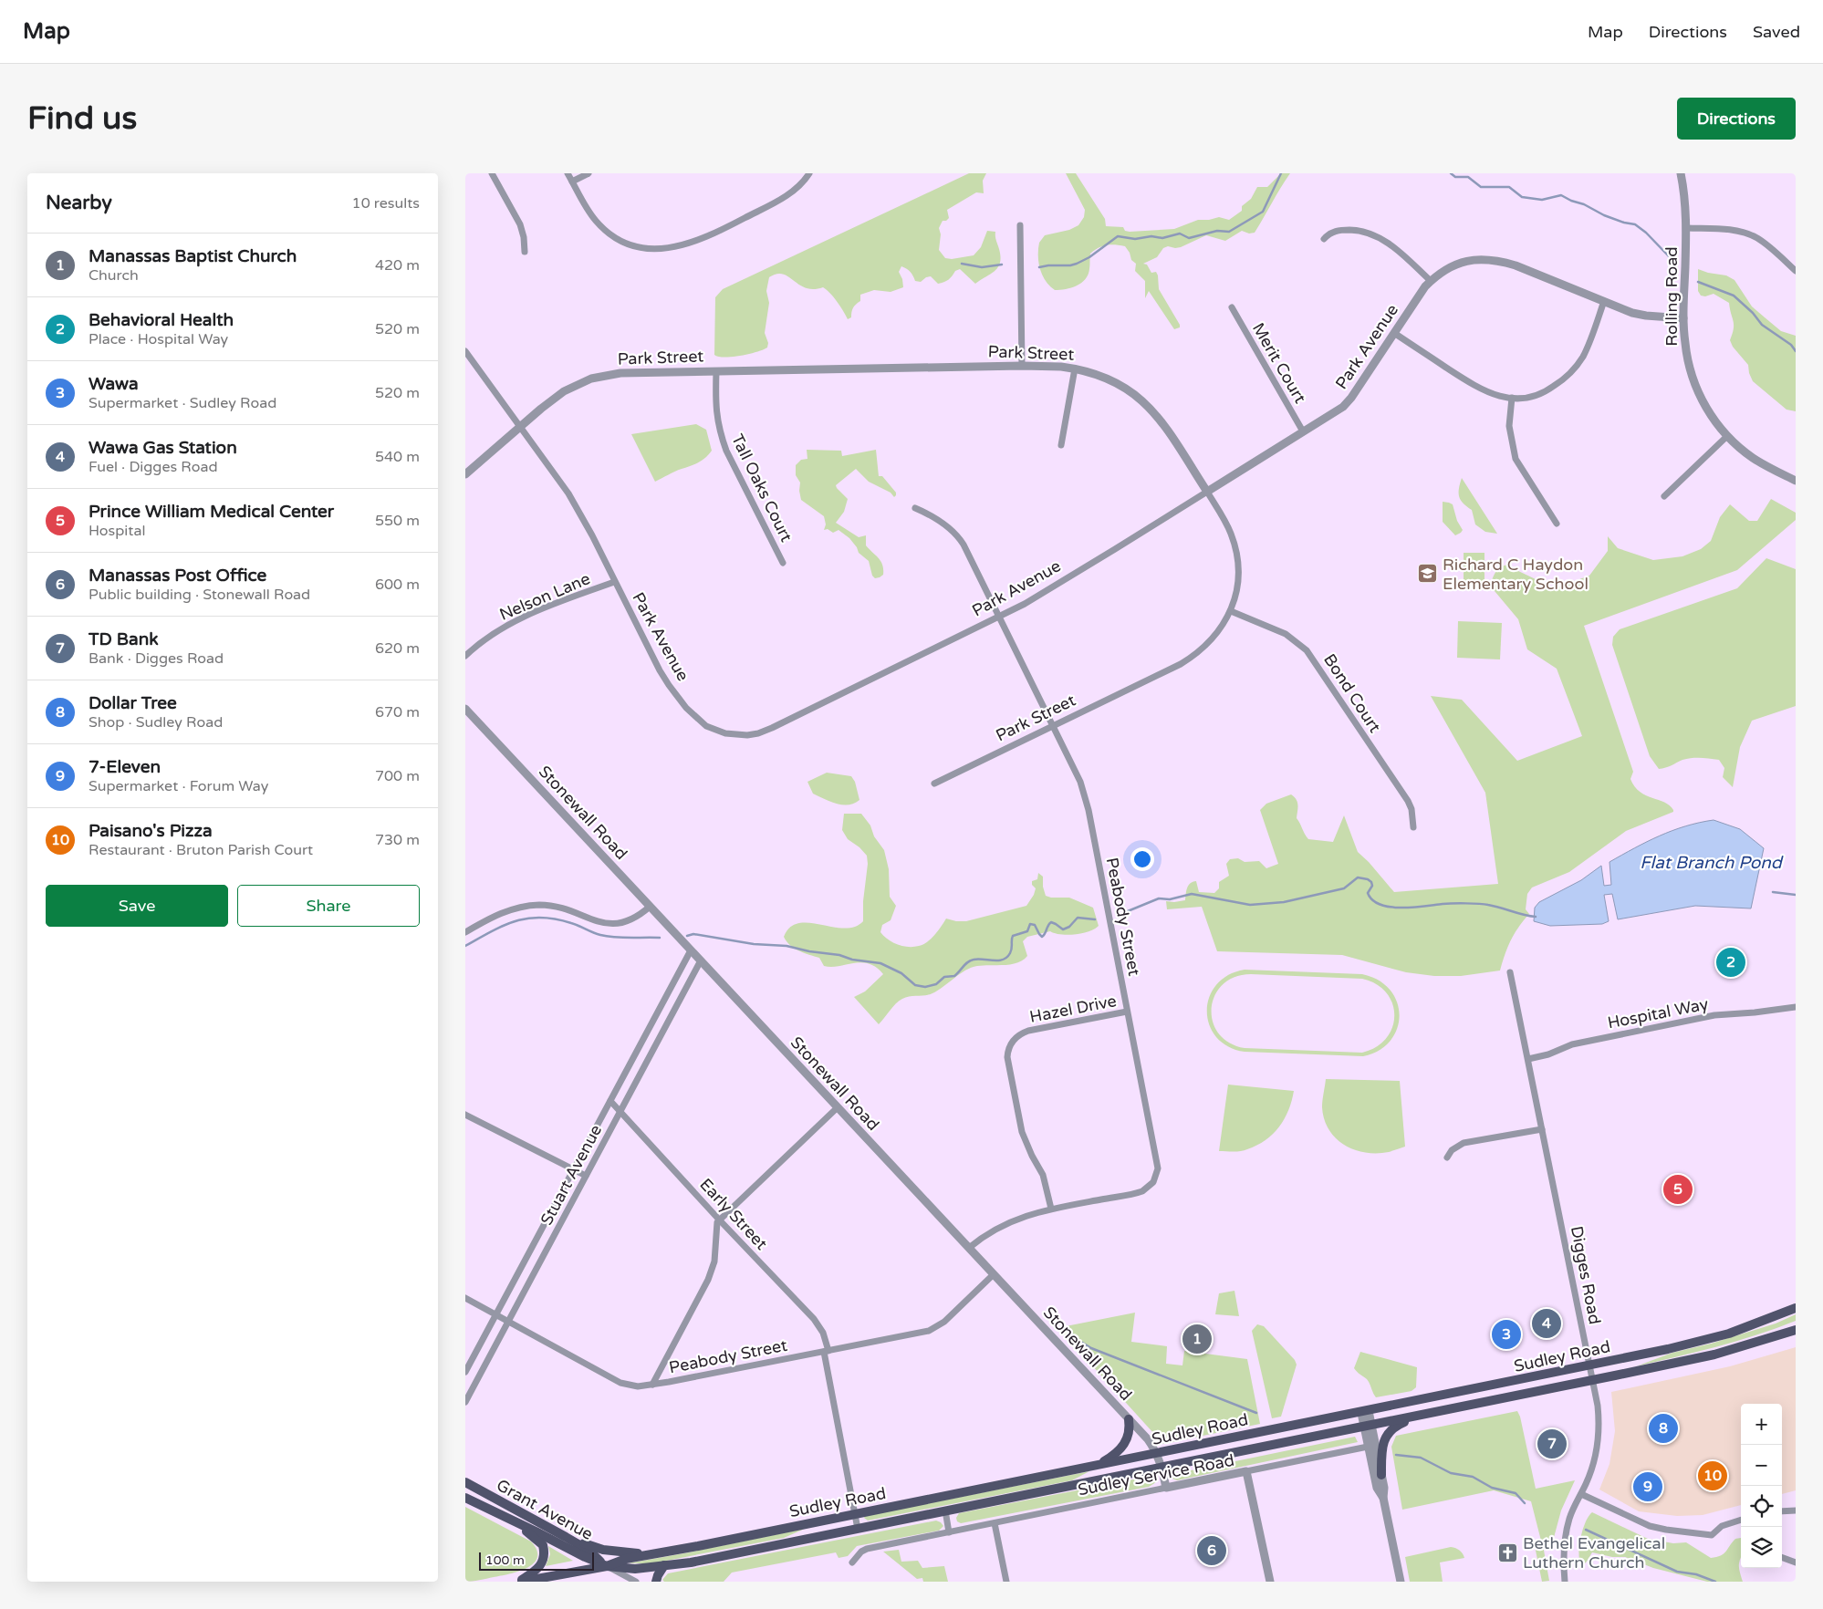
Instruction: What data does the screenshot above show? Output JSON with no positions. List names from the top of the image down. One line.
{"streets":{"main road":["Sudley Road","Grant Avenue"],"street":["Rolling Road","Park Avenue","Park Street","Merit Court","Tall Oaks Court","Nelson Lane","Bond Court","Stonewall Road","Peabody Street","Hazel Drive","Hospital Way","Stuart Avenue","Early Street","Digges Road","Sudley Service Road"]},"crossings":[["Rolling Road","Park Avenue"],["Park Avenue","Park Street"],["Park Avenue","Merit Court"],["Park Avenue","Nelson Lane"],["Park Avenue","Peabody Street"],["Park Street","Tall Oaks Court"],["Park Street","Bond Court"],["Park Street","Peabody Street"],["Stonewall Road","Peabody Street"],["Stonewall Road","Stuart Avenue"],["Stonewall Road","Sudley Road"],["Stonewall Road","Sudley Service Road"],["Peabody Street","Hazel Drive"],["Peabody Street","Stuart Avenue"],["Peabody Street","Early Street"],["Hospital Way","Digges Road"],["Stuart Avenue","Early Street"],["Early Street","Sudley Road"],["Digges Road","Sudley Road"],["Sudley Road","Grant Avenue"]],"water":["Flat Branch Pond"],"places":{"school or university":["Richard C Haydon Elementary School"],"church":["Bethel Evangelical Luthern Church"]},"scale_bar":"100 m","page":{"header":"Map","nav":["Map","Directions","Saved"],"buttons":["Directions",["Save","Share"]],"title":"Find us","heading":["Nearby","10 results"],"list":[{"mark":"1","name":"Manassas Baptist Church","note":"Church","value":"420 m"},{"mark":"2","name":"Behavioral Health","note":"Place · Hospital Way","value":"520 m"},{"mark":"3","name":"Wawa","note":"Supermarket · Sudley Road","value":"520 m"},{"mark":"4","name":"Wawa Gas Station","note":"Fuel · Digges Road","value":"540 m"},{"mark":"5","name":"Prince William Medical Center","note":"Hospital","value":"550 m"},{"mark":"6","name":"Manassas Post Office","note":"Public building · Stonewall Road","value":"600 m"},{"mark":"7","name":"TD Bank","note":"Bank · Digges Road","value":"620 m"},{"mark":"8","name":"Dollar Tree","note":"Shop · Sudley Road","value":"670 m"},{"mark":"9","name":"7-Eleven","note":"Supermarket · Forum Way","value":"700 m"},{"mark":"10","name":"Paisano's Pizza","note":"Restaurant · Bruton Parish Court","value":"730 m"}],"pins":["2","5","4","3","1","8","7","10","9","6"],"map_buttons":["+","−"],"scale":"100 m"}}
